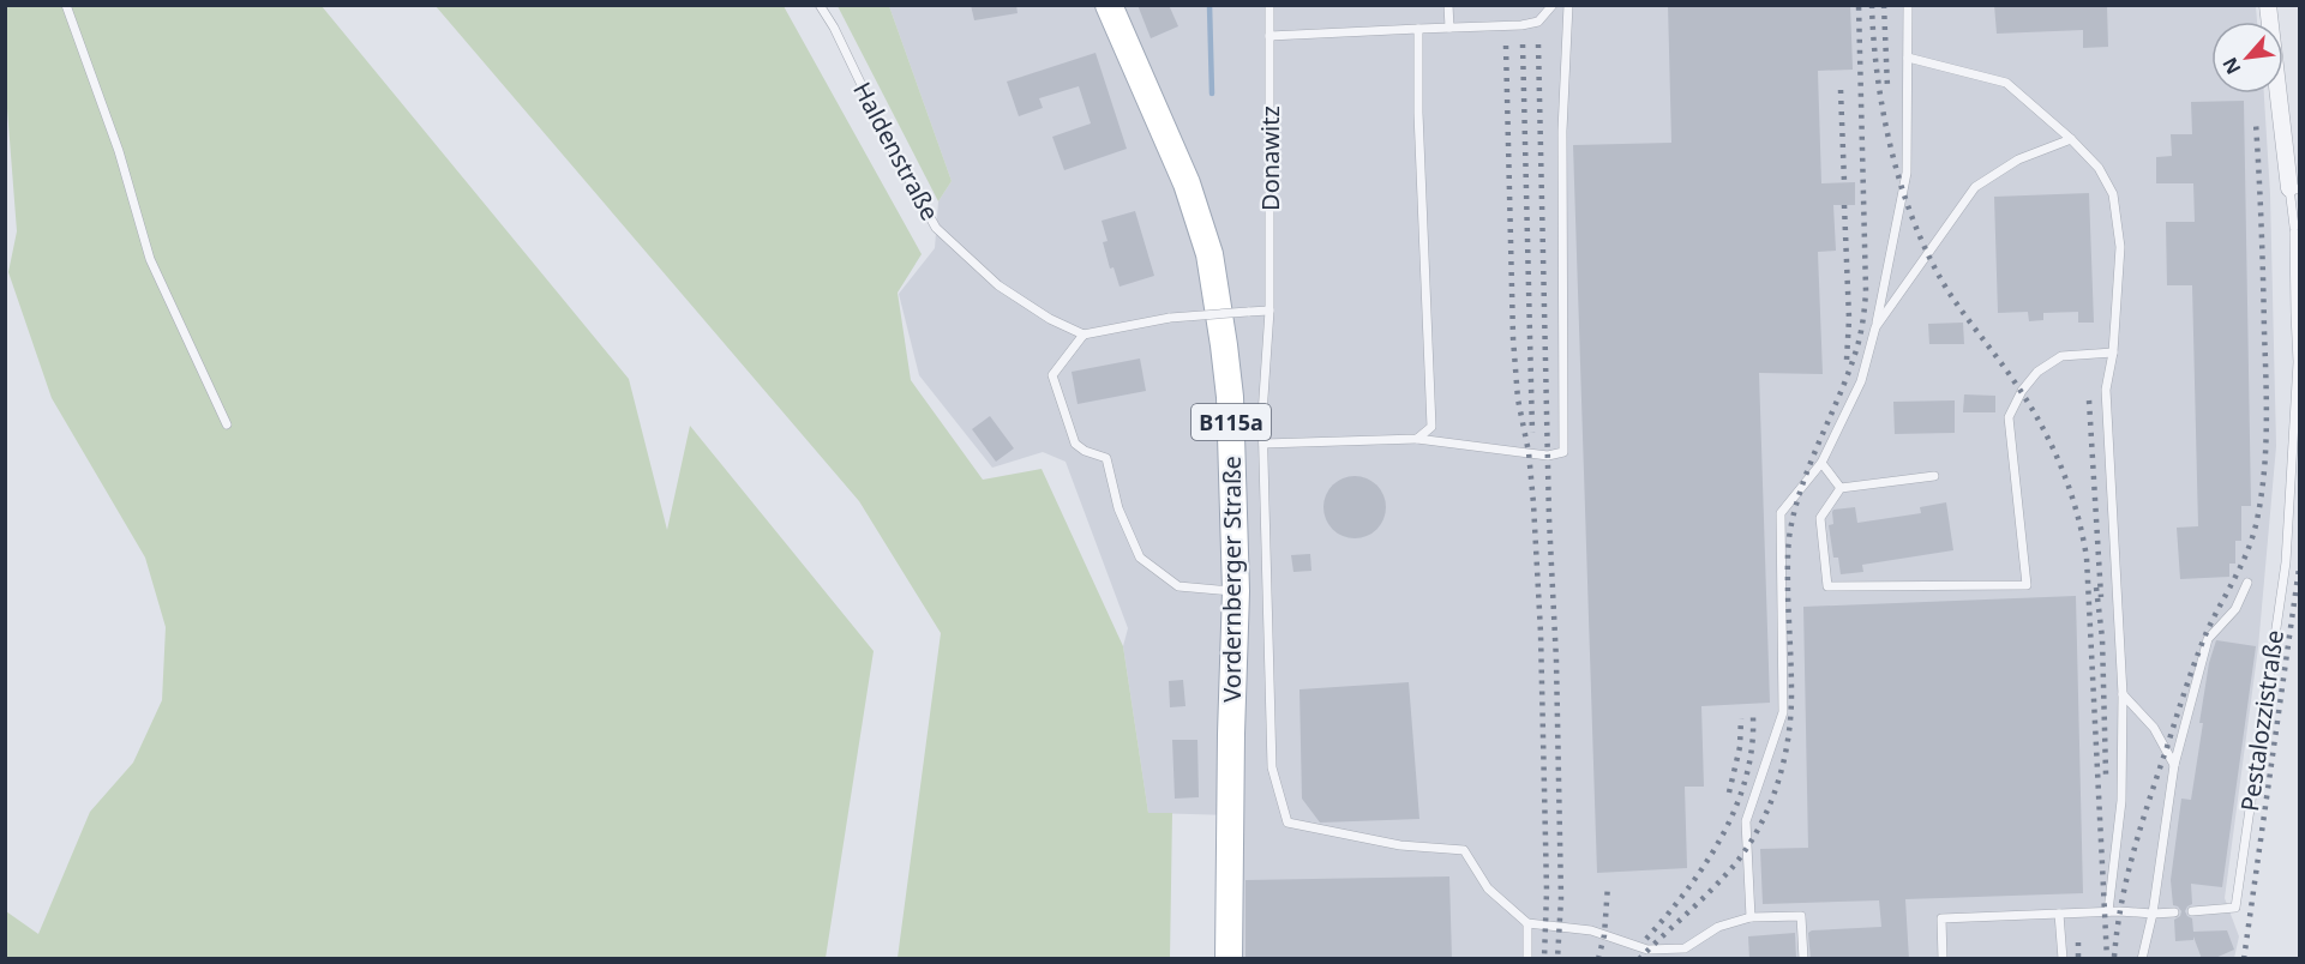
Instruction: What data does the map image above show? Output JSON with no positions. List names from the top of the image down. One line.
{"streets":{"main road":["B115a","Vordernberger Straße"],"street":["Pestalozzistraße"],"lane":["Haldenstraße","Donawitz"]},"north":"bottom left"}
